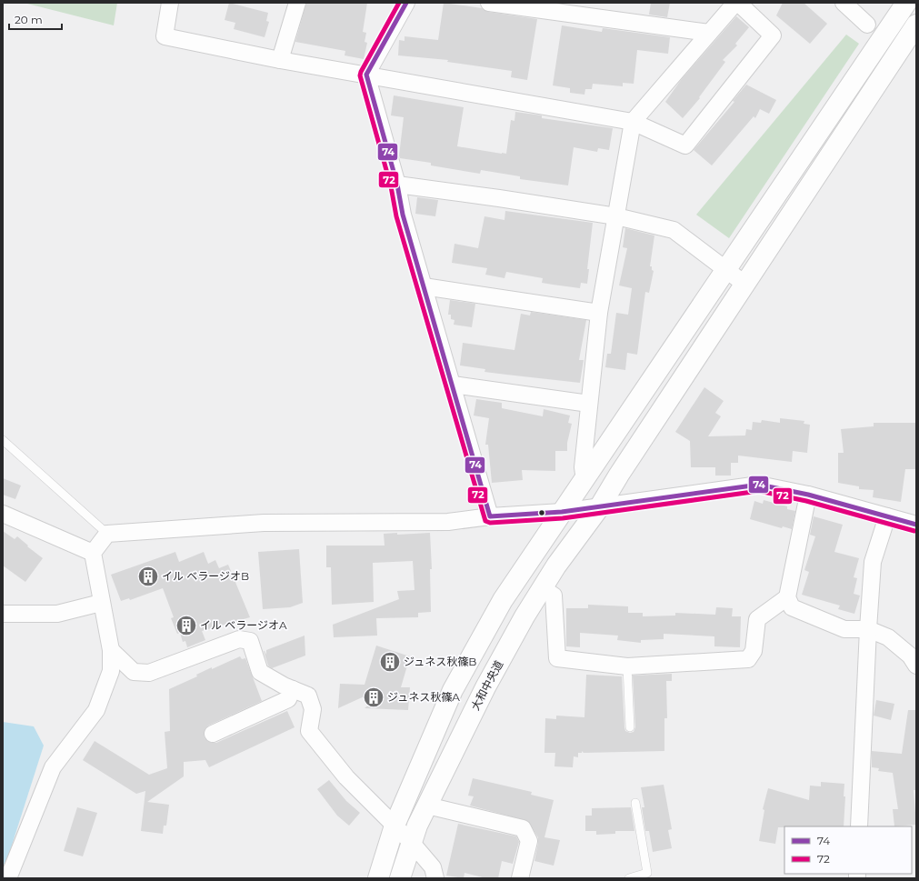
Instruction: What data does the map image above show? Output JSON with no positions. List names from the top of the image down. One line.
{"streets":{"street":["大和中央道"]},"places":{"building":["イル ベラージオB","イル ベラージオA","ジュネス秋篠B","ジュネス秋篠A"]},"lines":["transit line 74","transit line 72"],"legend":["74","72"],"scale_bar":"20 m"}
